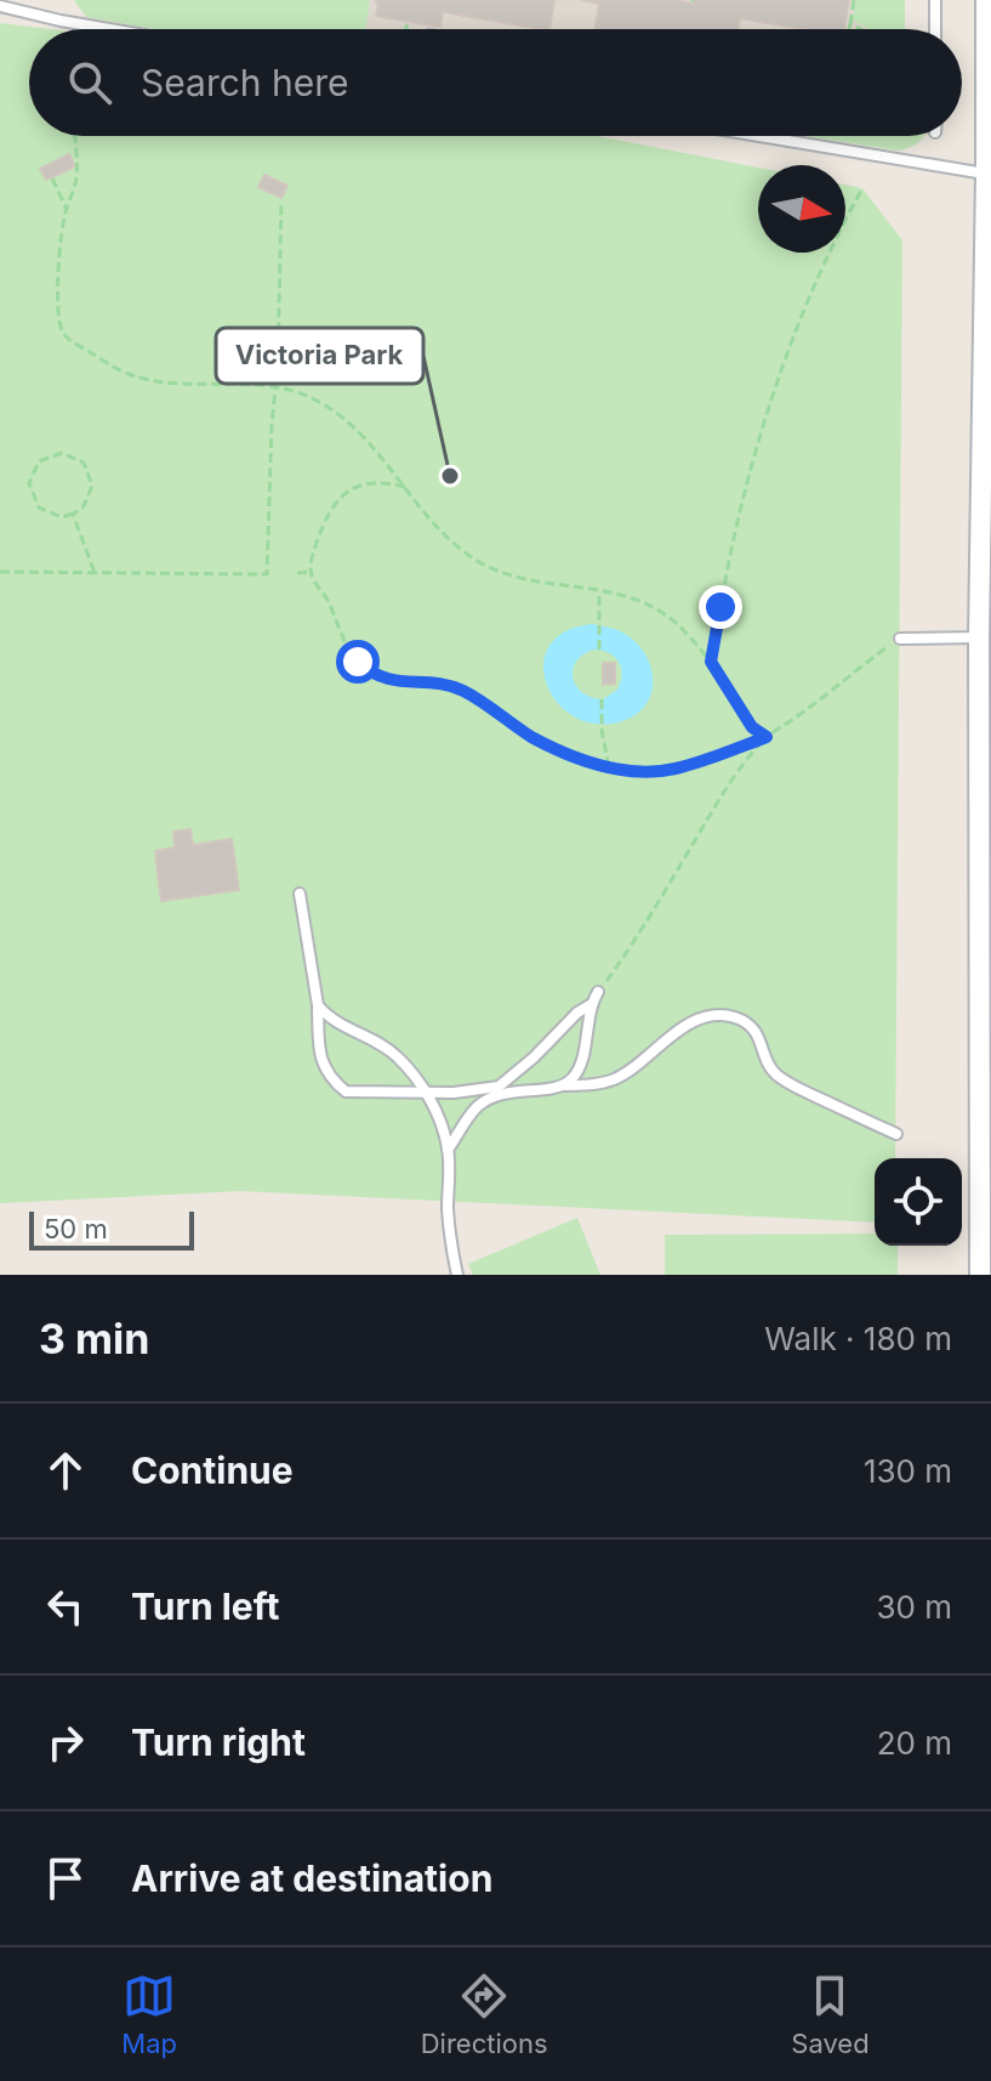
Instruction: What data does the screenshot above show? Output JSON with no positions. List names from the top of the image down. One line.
{"places":["Victoria Park"],"scale_bar":"50 m","north":"right","page":{"search":"Search here","scale":"50 m","heading":["3 min","Walk · 180 m"],"list":[["Continue","130 m"],["Turn left","30 m"],["Turn right","20 m"],"Arrive at destination"],"nav":["Map","Directions","Saved"]}}
